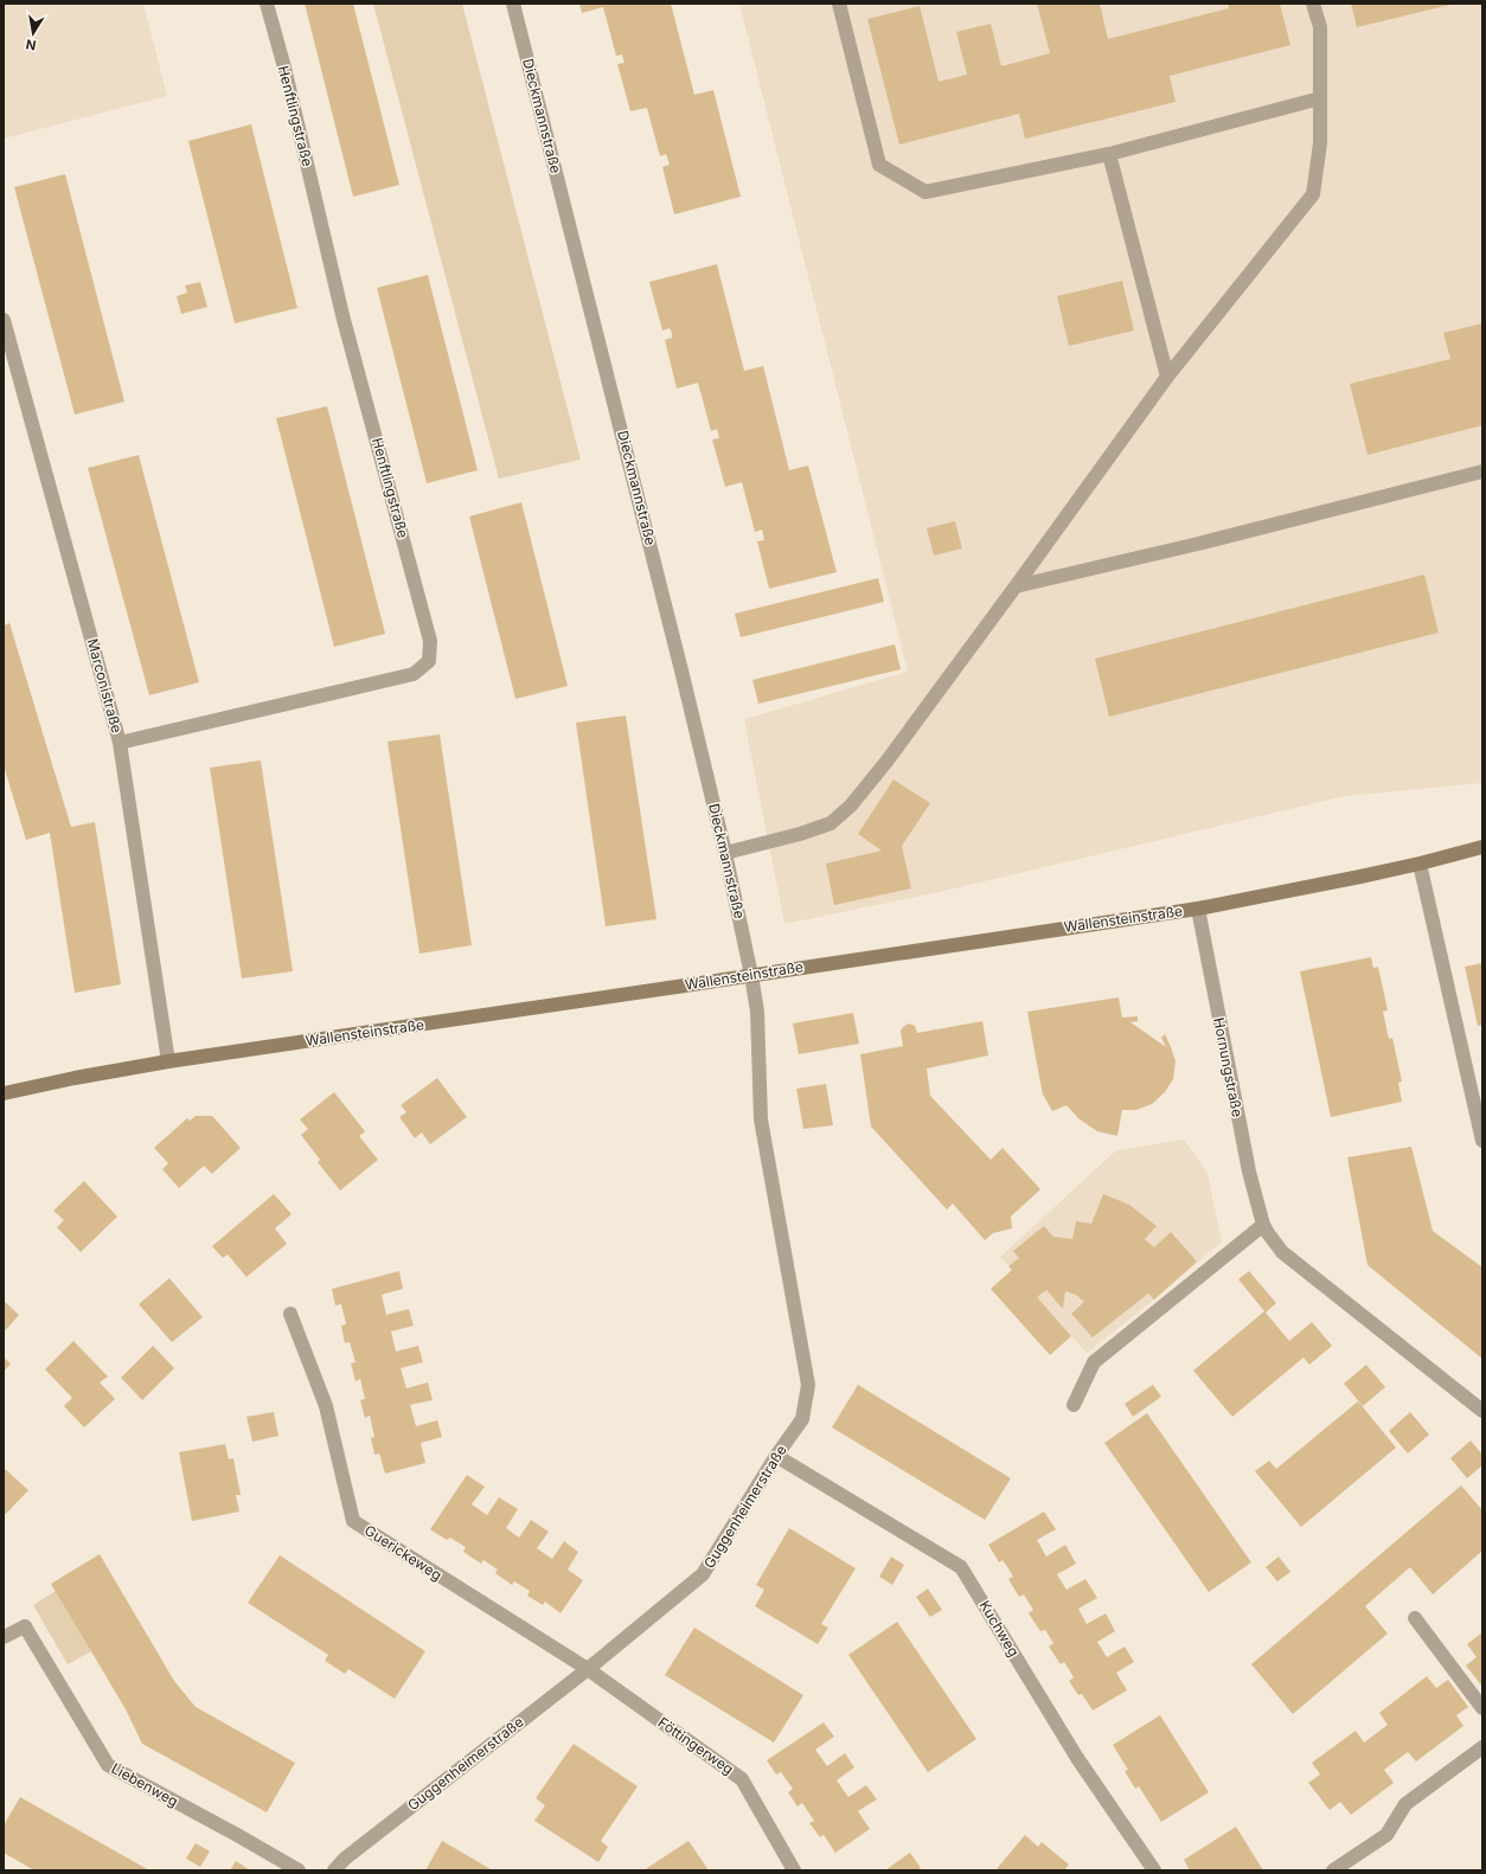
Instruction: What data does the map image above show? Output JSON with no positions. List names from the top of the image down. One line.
{"streets":{"street":["Henftlingstraße","Dieckmannstraße","Marconistraße","Wallensteinstraße","Hornungstraße","Guggenheimerstraße","Guerickeweg","Kuchweg","Föttingerweg","Liebenweg"]},"crossings":[["Henftlingstraße","Marconistraße"],["Dieckmannstraße","Wallensteinstraße"],["Dieckmannstraße","Guggenheimerstraße"],["Marconistraße","Wallensteinstraße"],["Wallensteinstraße","Hornungstraße"],["Wallensteinstraße","Guggenheimerstraße"],["Guggenheimerstraße","Guerickeweg"],["Guggenheimerstraße","Kuchweg"],["Guggenheimerstraße","Föttingerweg"],["Guerickeweg","Föttingerweg"]],"north":"bottom"}
